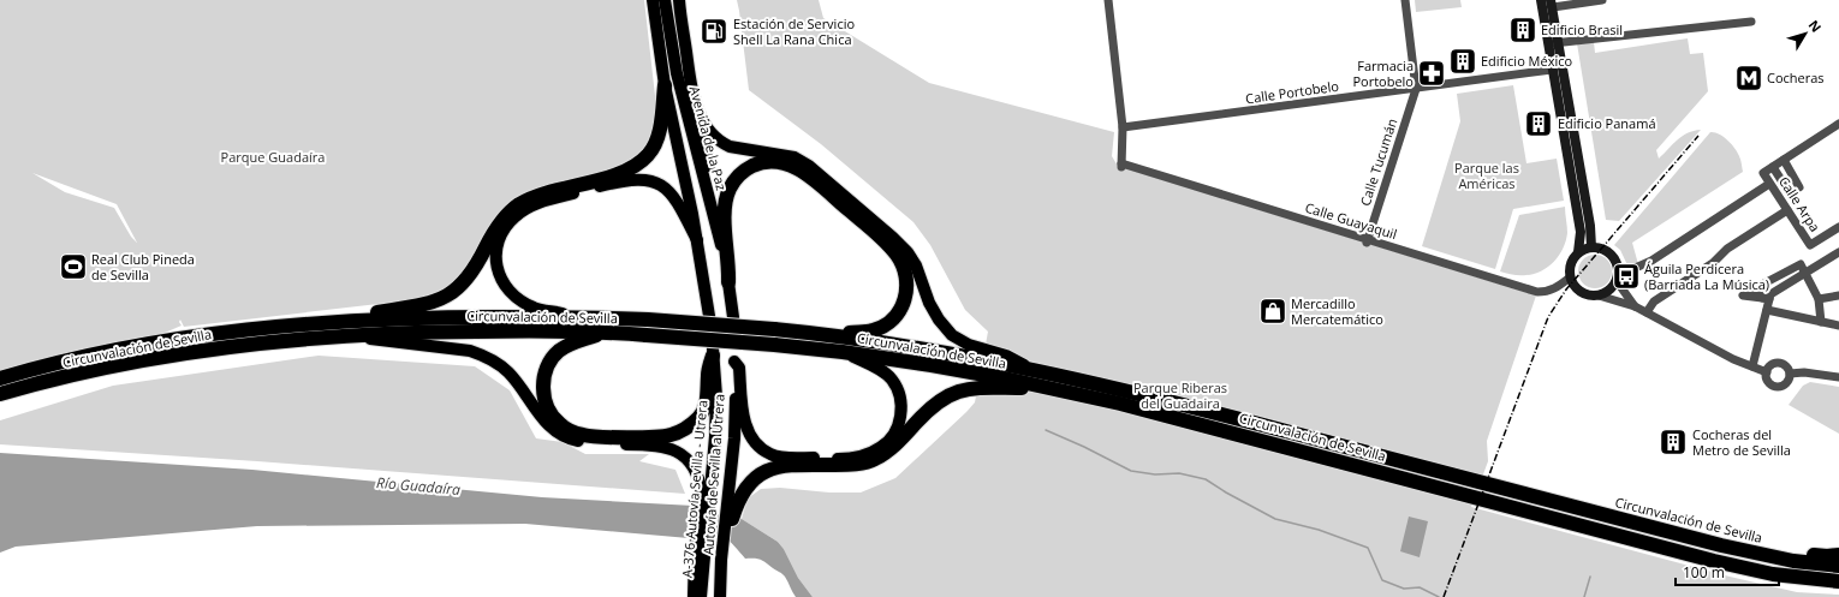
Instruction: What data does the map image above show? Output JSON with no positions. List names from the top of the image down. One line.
{"streets":{"highway":["Circunvalación de Sevilla"],"main road":["Avenida de la Paz","Autovía de Sevilla a Utrera","A-376 Autovía Sevilla - Utrera"],"street":["Calle Portobelo","Calle Tucumán","Calle Arpa","Calle Guayaquil"]},"crossings":[["Calle Portobelo","Calle Tucumán"],["Calle Portobelo","Calle Guayaquil"],["Calle Tucumán","Calle Guayaquil"]],"water":["Río Guadaíra"],"parks":["Parque Guadaíra","Parque las Américas","Parque Riberas del Guadaira"],"places":{"building":["Edificio Brasil","Edificio México","Edificio Panamá","Cocheras del Metro de Sevilla"],"fuel station":["Estación de Servicio Shell La Rana Chica"],"pharmacy":["Farmacia Portobelo"],"metro station":["Cocheras"],"sports":["Real Club Pineda de Sevilla"],"bus stop":["Águila Perdicera (Barriada La Música)"],"shop":["Mercadillo Mercatemático"]},"scale_bar":"100 m","north":"top right"}
